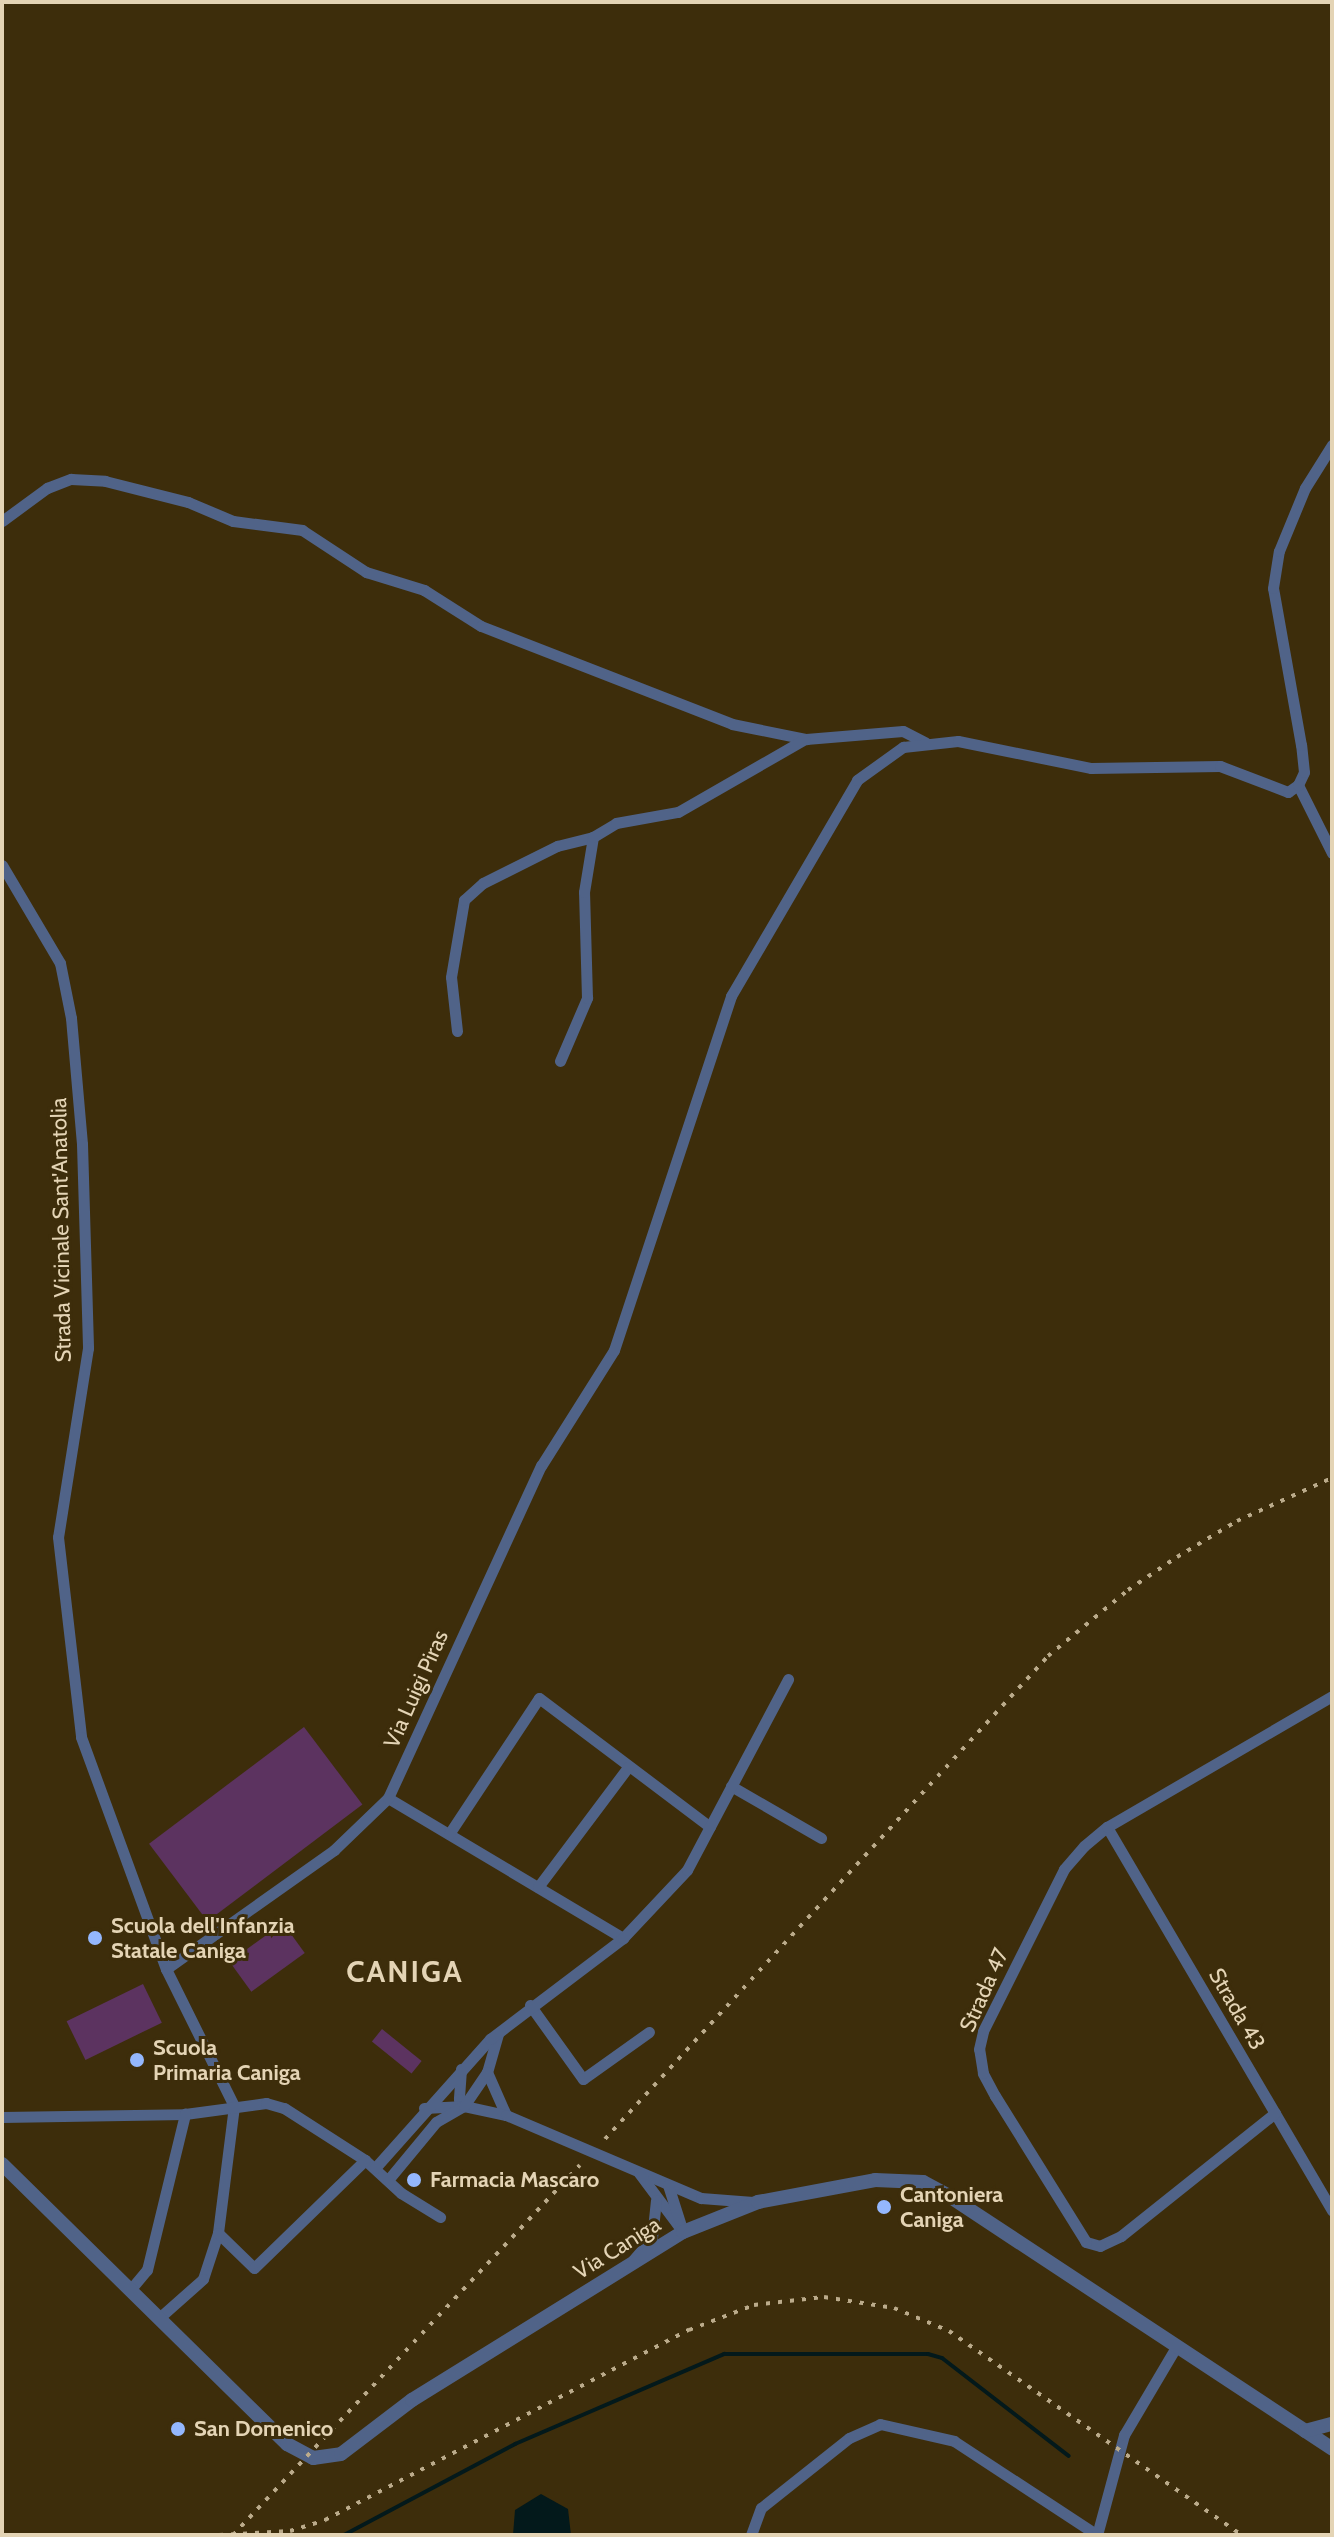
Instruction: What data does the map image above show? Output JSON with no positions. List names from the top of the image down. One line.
{"streets":{"street":["Strada Vicinale Sant'Anatolia","Via Luigi Piras","Strada 47","Strada 43","Via Caniga"]},"crossings":[["Strada Vicinale Sant'Anatolia","Via Luigi Piras"],["Strada 47","Strada 43"]],"districts":["CANIGA"],"places":["Scuola dell'Infanzia Statale Caniga","Scuola Primaria Caniga","Farmacia Mascaro","Cantoniera Caniga","San Domenico"]}
